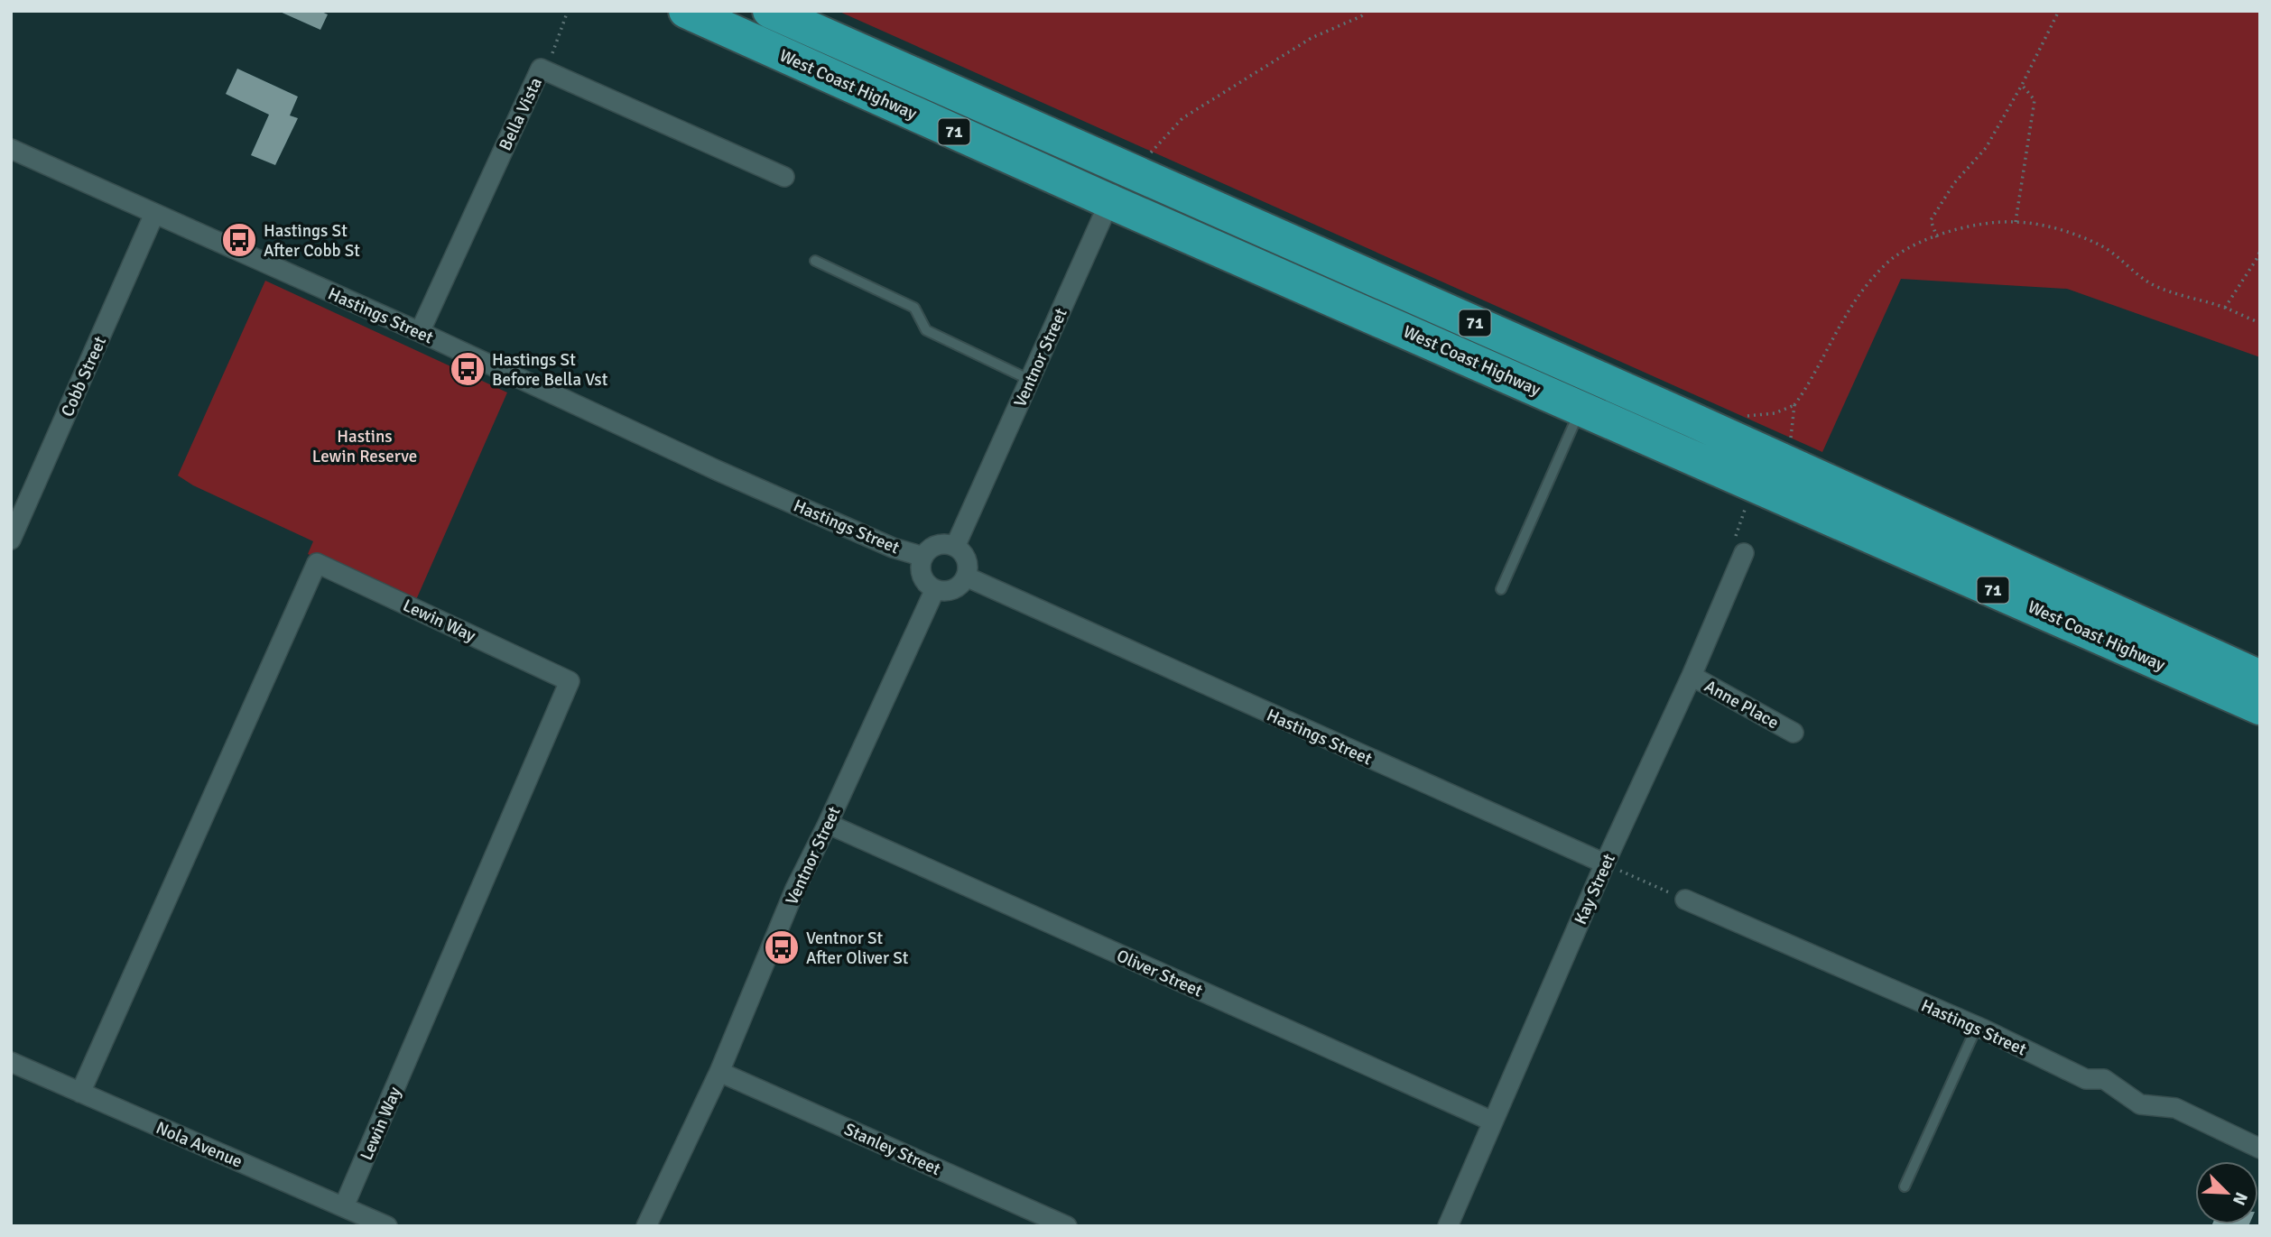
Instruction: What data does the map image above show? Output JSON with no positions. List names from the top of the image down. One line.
{"streets":{"highway":["West Coast Highway","71"],"street":["Bella Vista","Hastings Street","Ventnor Street","Cobb Street","Lewin Way","Anne Place","Kay Street","Oliver Street","Nola Avenue","Stanley Street"]},"crossings":[["West Coast Highway","Ventnor Street"],["Bella Vista","Hastings Street"],["Hastings Street","Ventnor Street"],["Hastings Street","Cobb Street"],["Hastings Street","Kay Street"],["Ventnor Street","Oliver Street"],["Ventnor Street","Stanley Street"],["Lewin Way","Nola Avenue"],["Anne Place","Kay Street"],["Kay Street","Oliver Street"]],"parks":["Hastins Lewin Reserve"],"places":{"bus stop":["Hastings St After Cobb St","Hastings St Before Bella Vst","Ventnor St After Oliver St"]},"north":"bottom right"}
